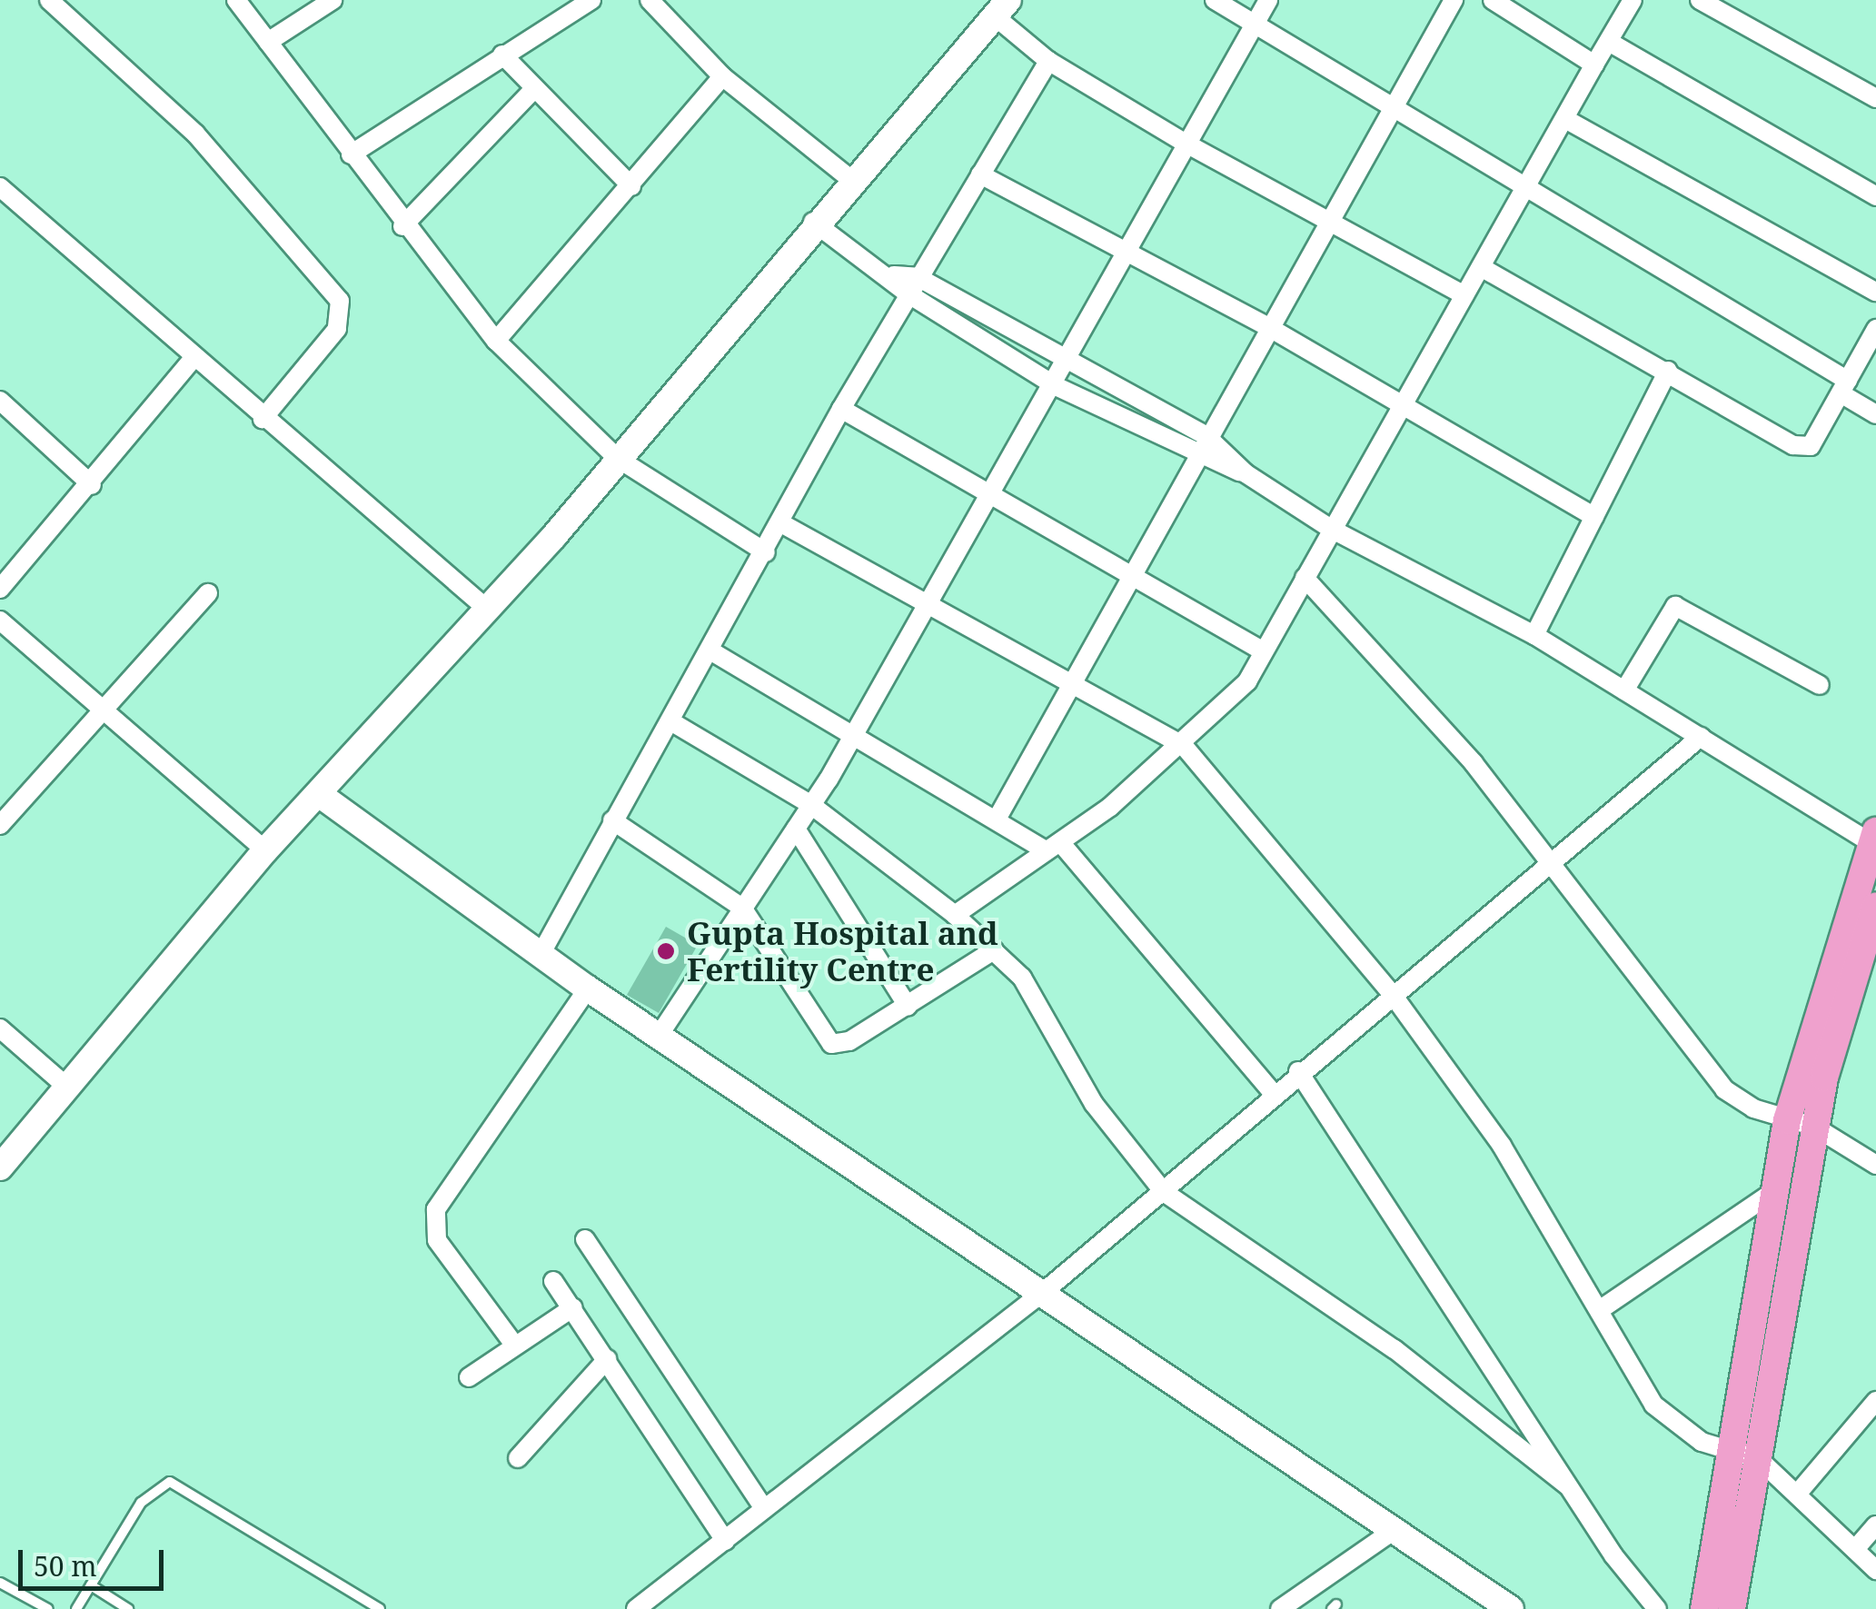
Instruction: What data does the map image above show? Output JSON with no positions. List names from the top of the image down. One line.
{"places":["Gupta Hospital and Fertility Centre"],"scale_bar":"50 m"}
